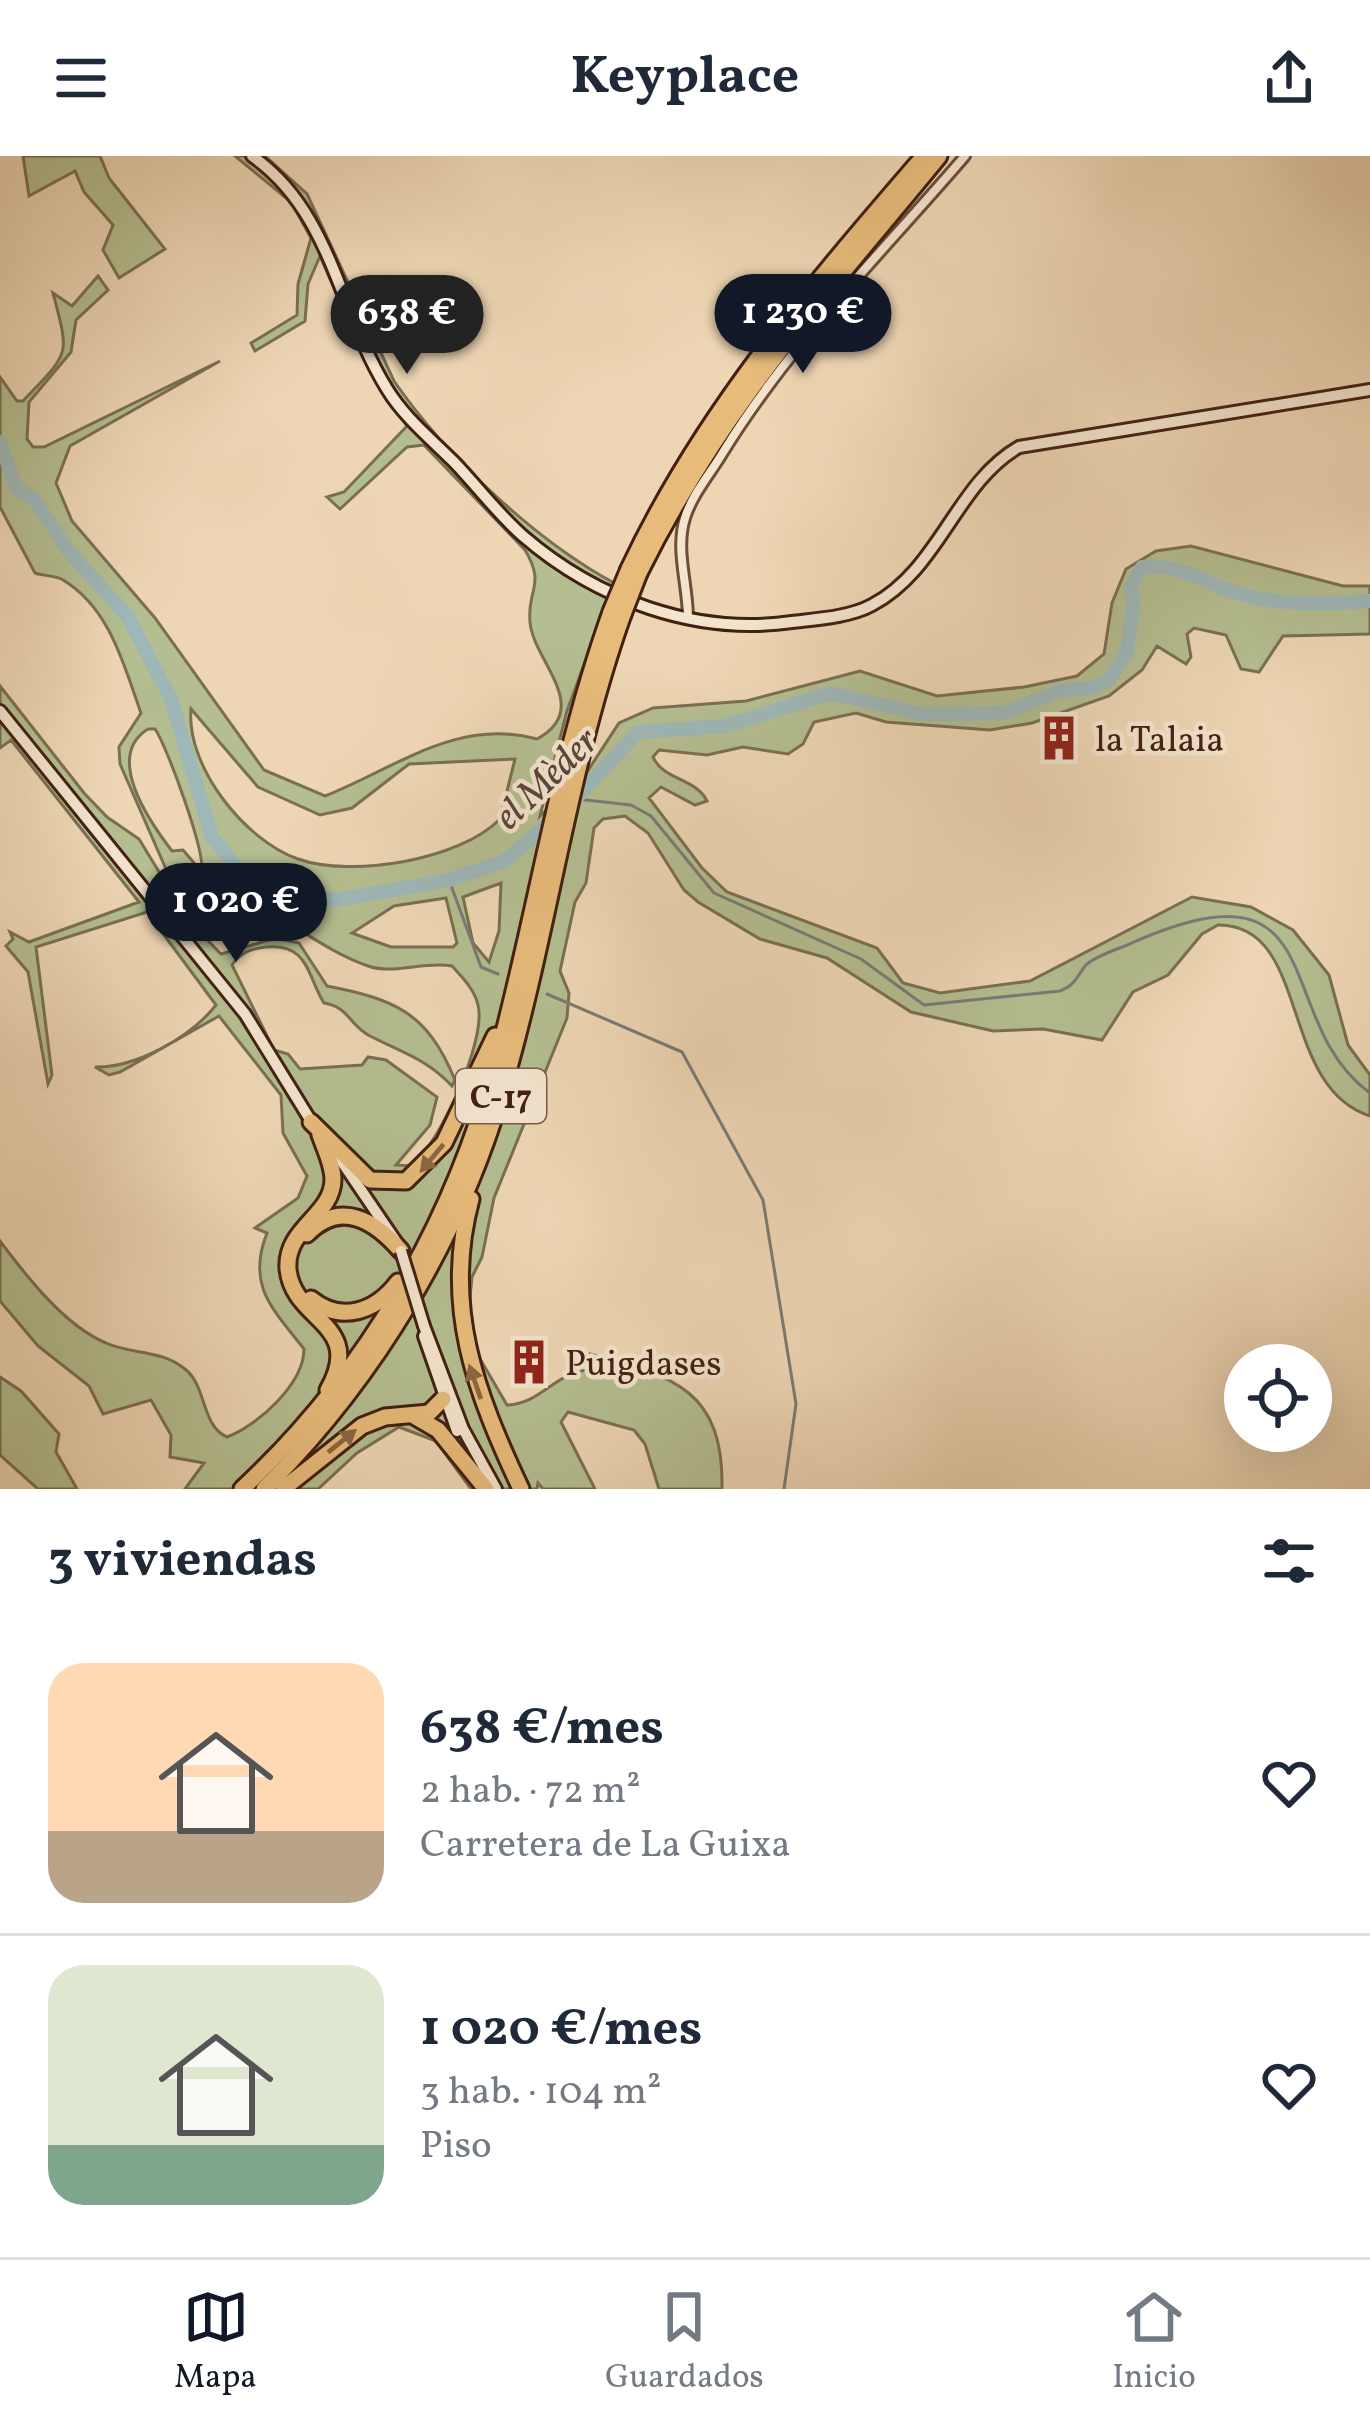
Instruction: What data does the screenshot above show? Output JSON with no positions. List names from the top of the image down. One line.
{"streets":{"highway":["C-17"]},"water":["el Mèder"],"places":{"building":["la Talaia","Puigdases"]},"page":{"header":"Keyplace","price":["1 230 €","638 €","1 020 €"],"heading":"3 viviendas","list":[{"name":"638 €/mes","note":"2 hab. · 72 m² · Carretera de La Guixa"},{"name":"1 020 €/mes","note":"3 hab. · 104 m² · Piso"}],"tabs":["Mapa","Guardados","Inicio"]}}
